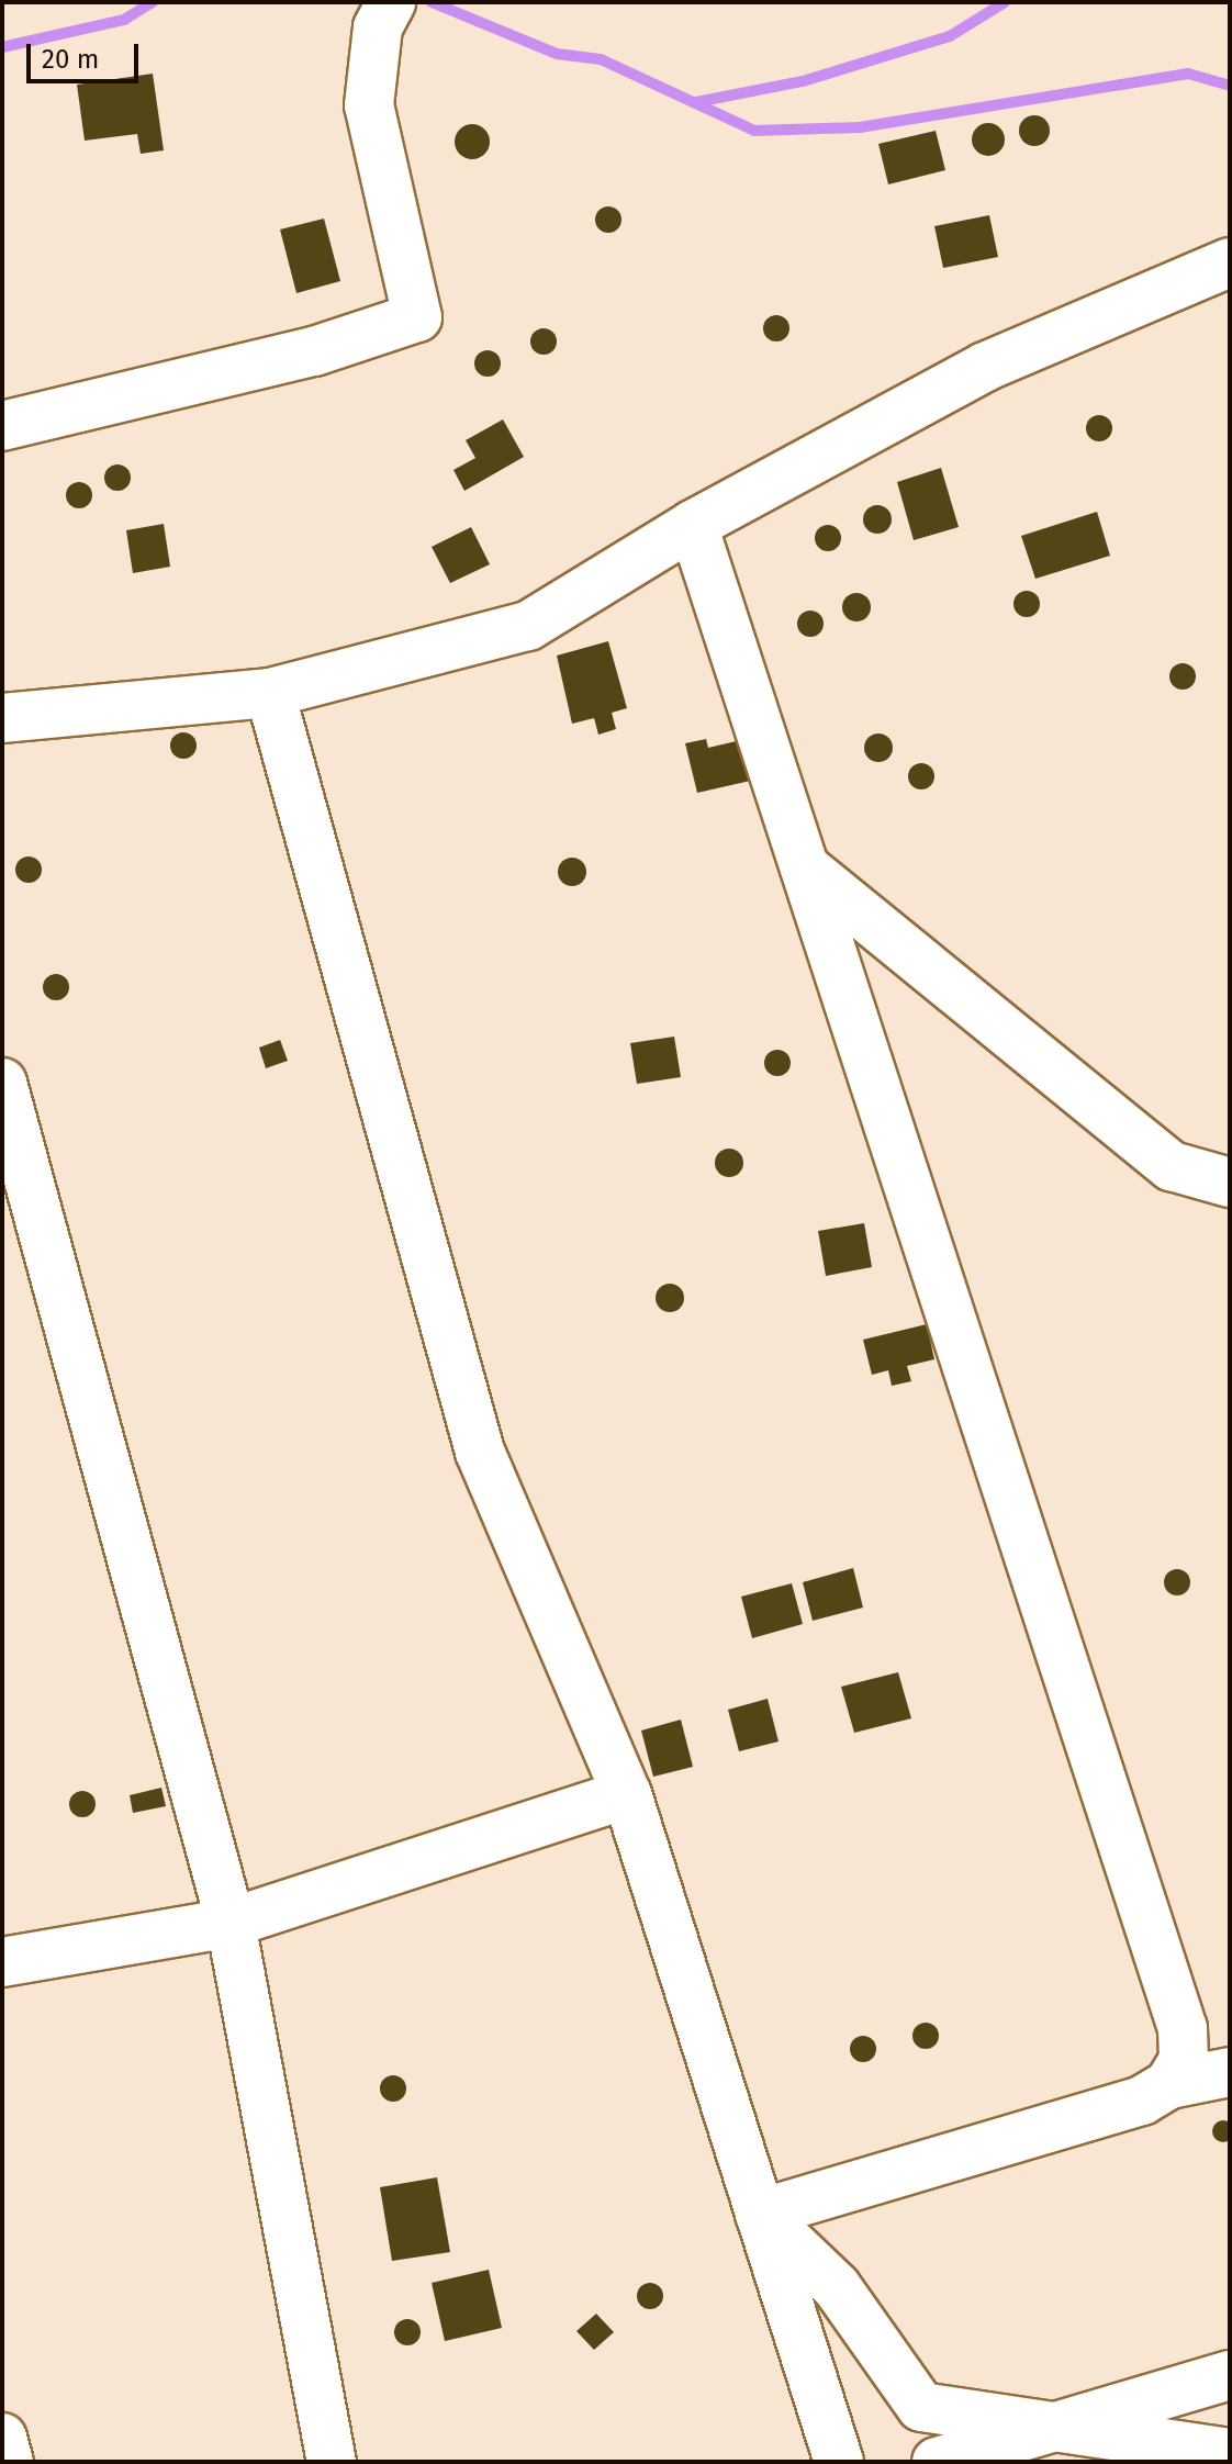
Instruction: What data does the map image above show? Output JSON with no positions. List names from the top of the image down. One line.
{"scale_bar":"20 m"}
